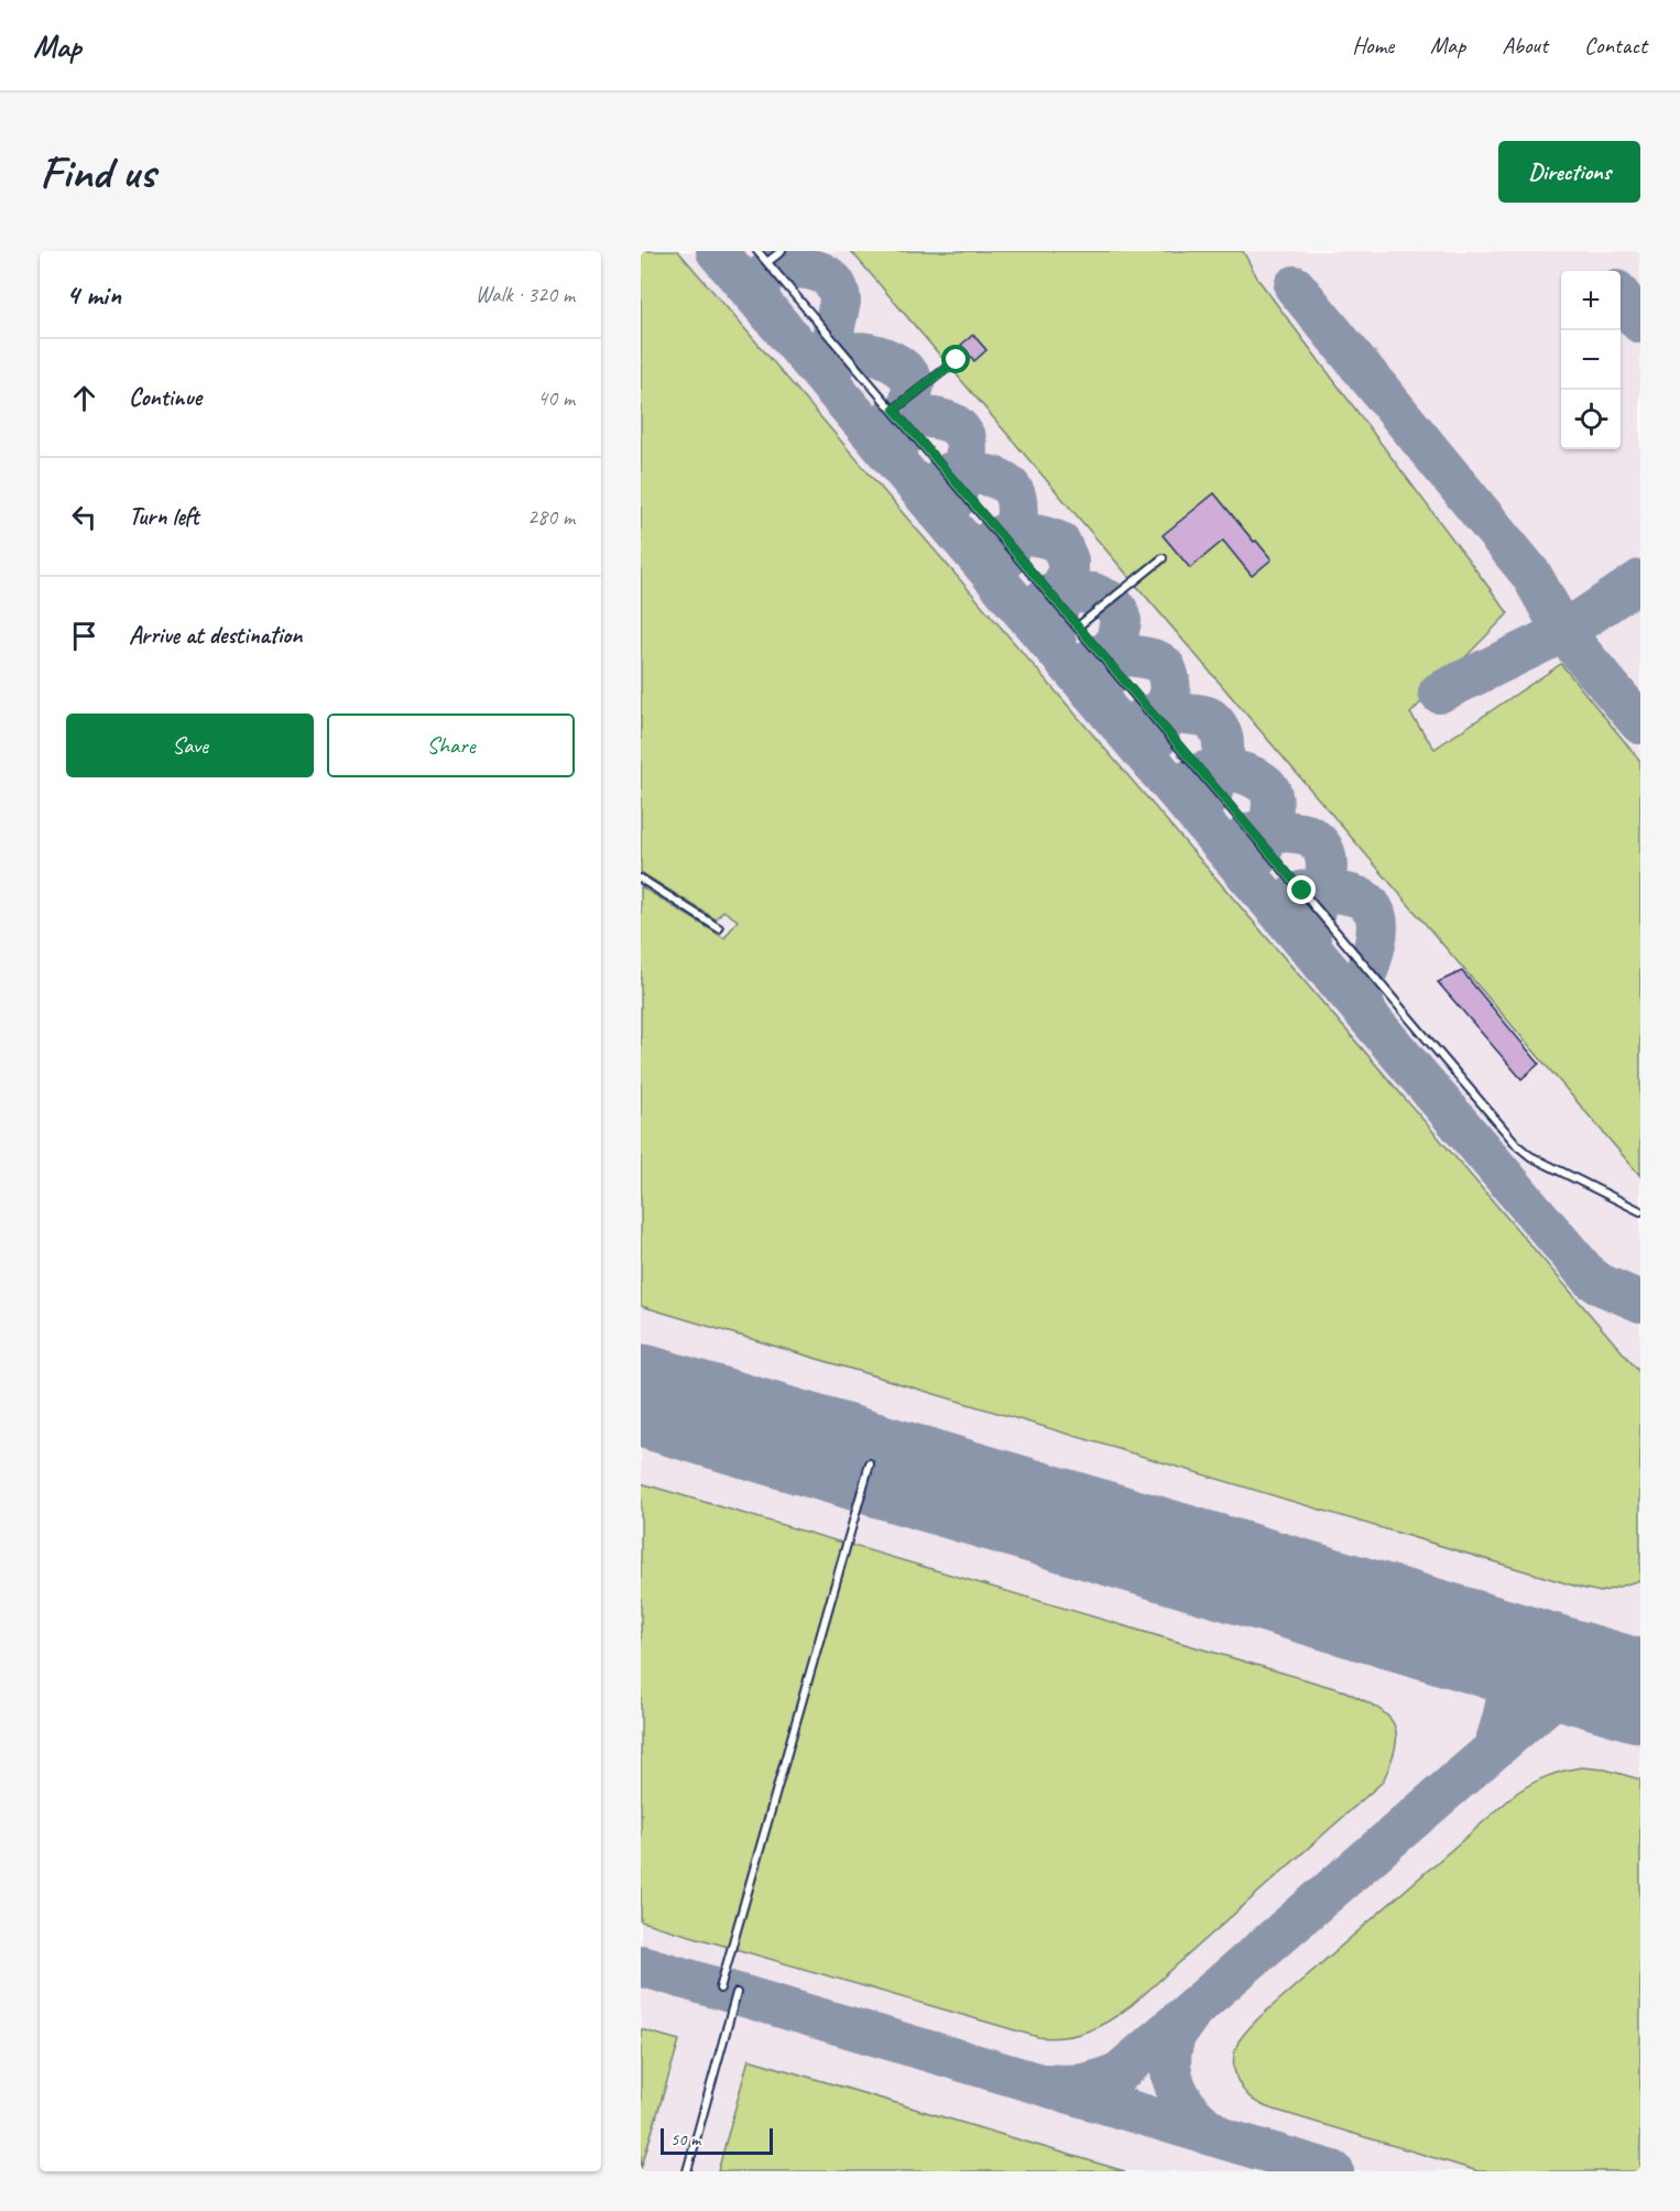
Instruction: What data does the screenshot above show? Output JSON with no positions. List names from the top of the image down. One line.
{"scale_bar":"50 m","page":{"header":"Map","nav":["Home","Map","About","Contact"],"buttons":["Directions",["Save","Share"]],"title":"Find us","heading":["4 min","Walk · 320 m"],"map_buttons":["+","−"],"list":[["Continue","40 m"],["Turn left","280 m"],"Arrive at destination"],"scale":"50 m"}}
